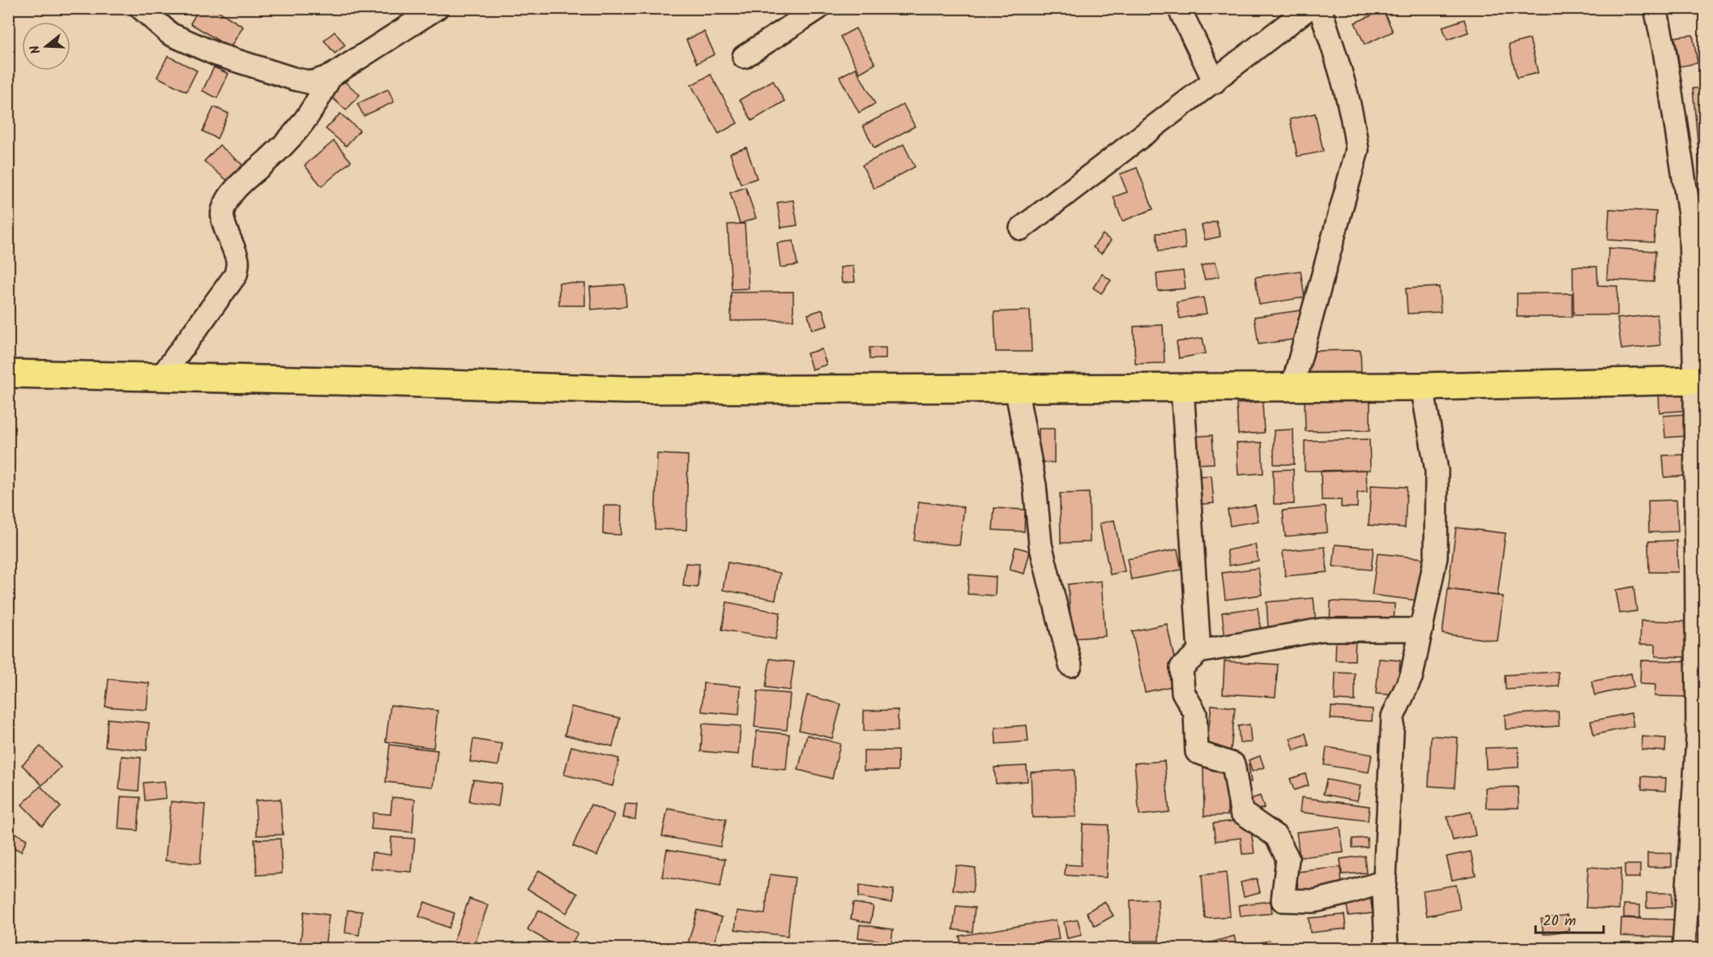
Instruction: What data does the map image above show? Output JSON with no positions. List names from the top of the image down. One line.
{"scale_bar":"20 m","north":"left"}
